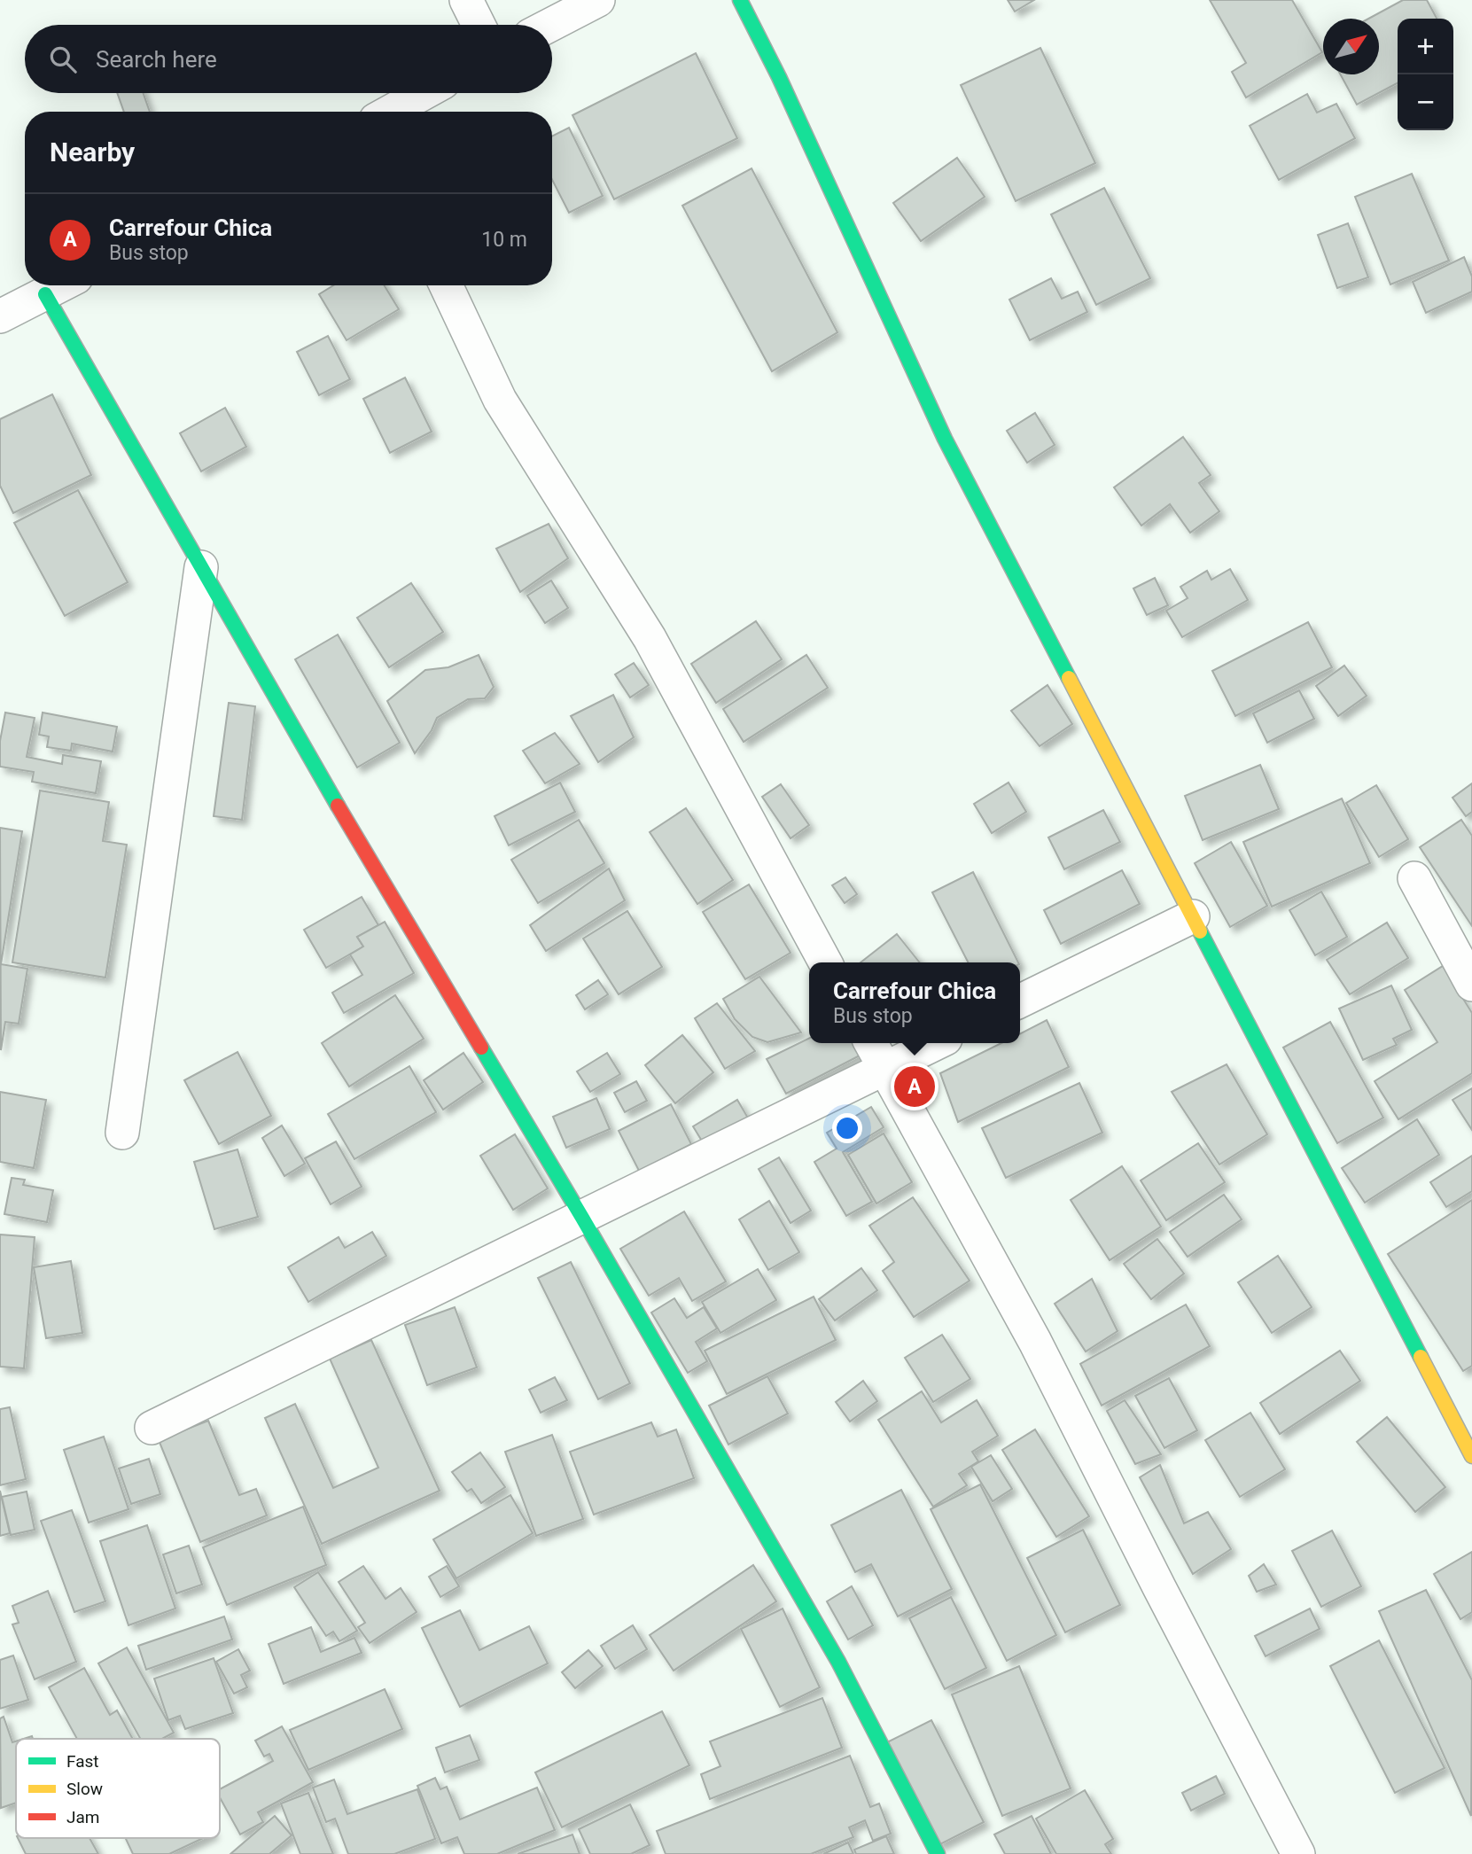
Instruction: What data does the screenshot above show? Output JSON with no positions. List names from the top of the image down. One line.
{"legend":["Fast","Slow","Jam"],"north":"top right","page":{"map_buttons":["+","−"],"search":"Search here","heading":"Nearby","list":[{"mark":"A","name":"Carrefour Chica","note":"Bus stop","value":"10 m"}],"popup":["Carrefour Chica","Bus stop"],"pins":"A"}}
